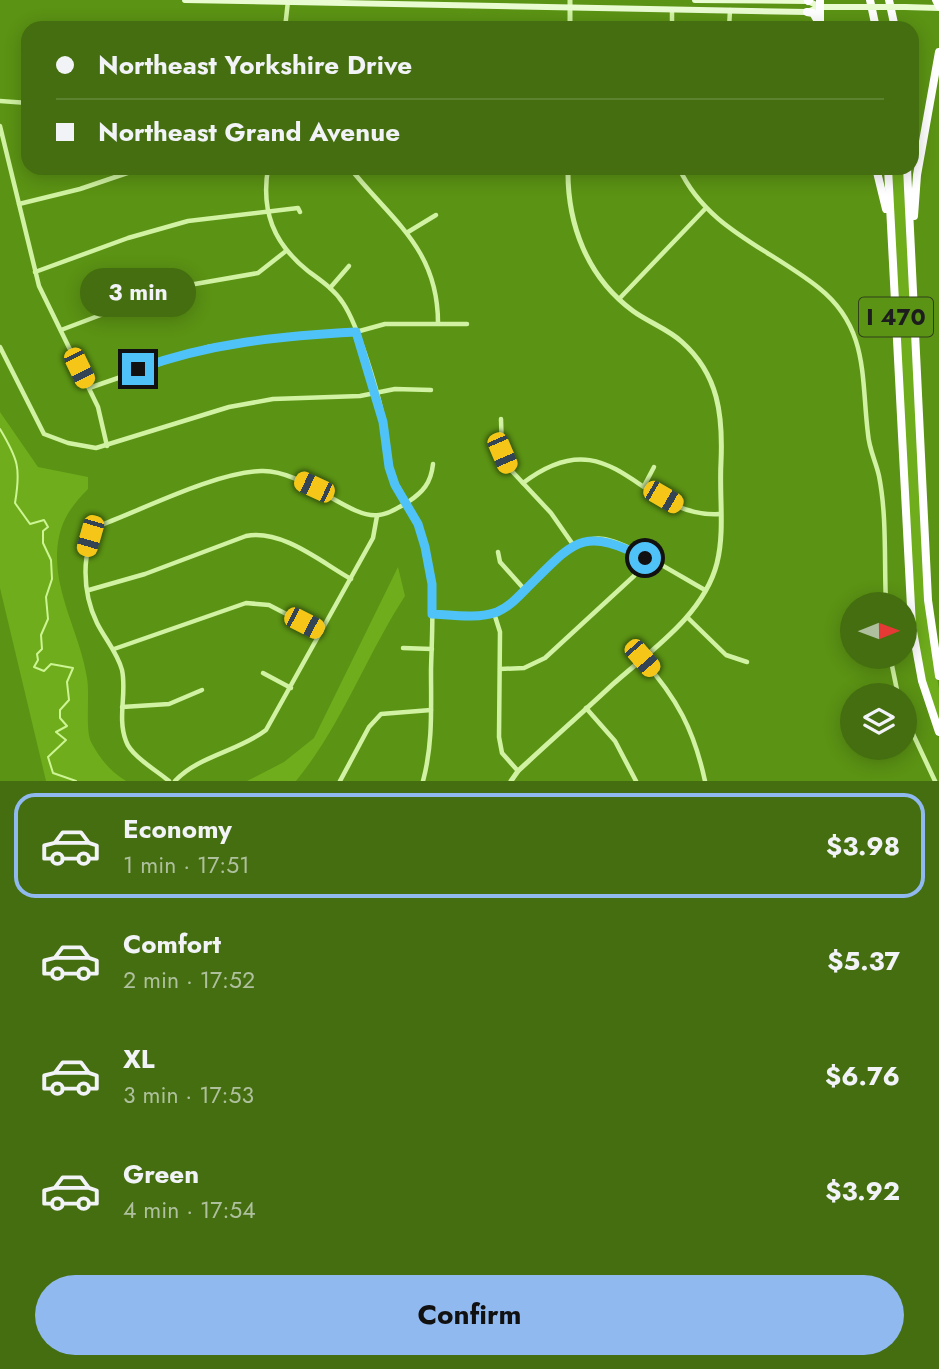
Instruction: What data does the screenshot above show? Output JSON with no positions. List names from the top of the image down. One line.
{"streets":{"highway":["I 470"]},"north":"right","page":{"banner":["Northeast Yorkshire Drive","Northeast Grand Avenue"],"bubble":"3 min","list":[{"name":"Economy","note":"1 min · 17:51","value":"$3.98"},{"name":"Comfort","note":"2 min · 17:52","value":"$5.37"},{"name":"XL","note":"3 min · 17:53","value":"$6.76"},{"name":"Green","note":"4 min · 17:54","value":"$3.92"}],"buttons":"Confirm"}}
